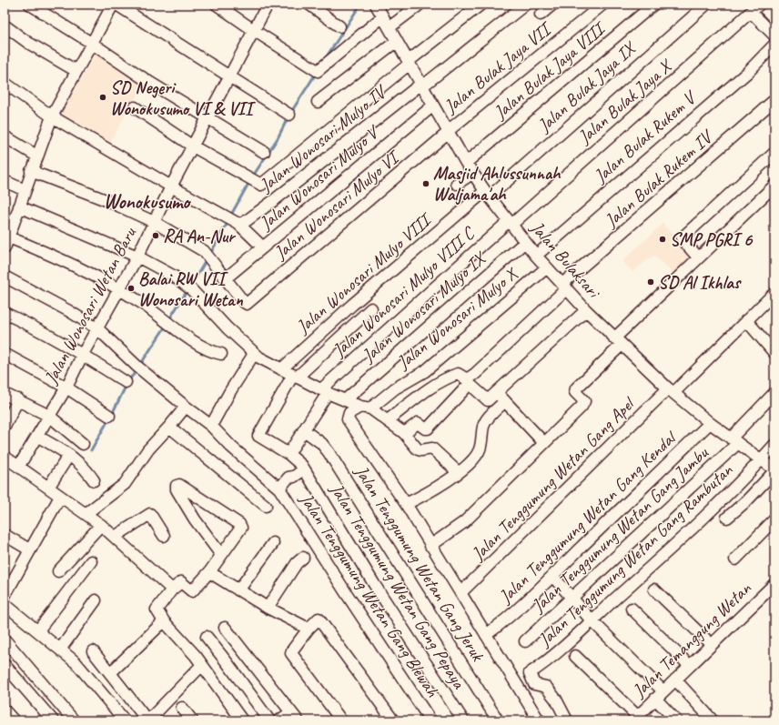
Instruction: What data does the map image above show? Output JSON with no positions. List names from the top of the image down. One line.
{"streets":{"street":["Jalan Bulak Jaya VII","Jalan Bulak Jaya VIII","Jalan Bulak Jaya IX","Jalan Bulak Jaya X","Jalan Bulak Rukem V","Jalan Wonosari Mulyo IV","Jalan Wonosari Mulyo V","Jalan Bulak Rukem IV","Jalan Wonosari Mulyo VI","Jalan Bulaksari","Jalan Wonosari Mulyo VIII","Jalan Wonosari Mulyo VIII C","Jalan Wonosari Wetan Baru","Jalan Wonosari Mulyo IX","Jalan Wonosari Mulyo X","Jalan Tenggumung Wetan Gang Apel","Jalan Tenggumung Wetan Gang Kendal","Jalan Tenggumung Wetan Gang Jambu","Jalan Tenggumung Wetan Gang Rambutan","Jalan Tenggumung Wetan Gang Jeruk","Jalan Tenggumung Wetan Gang Pepaya","Jalan Tenggumung Wetan Gang Blewah","Jalan Temanggung Wetan"]},"crossings":[["Jalan Bulak Jaya VII","Jalan Wonosari Mulyo VI"],["Jalan Bulak Jaya VII","Jalan Bulaksari"],["Jalan Bulak Jaya VIII","Jalan Bulaksari"],["Jalan Bulak Jaya IX","Jalan Bulaksari"],["Jalan Bulak Jaya IX","Jalan Wonosari Mulyo VIII"],["Jalan Bulak Jaya X","Jalan Bulaksari"],["Jalan Bulak Jaya X","Jalan Wonosari Mulyo VIII C"],["Jalan Bulak Rukem V","Jalan Bulaksari"],["Jalan Wonosari Mulyo IV","Jalan Bulaksari"],["Jalan Wonosari Mulyo V","Jalan Wonosari Mulyo VI"],["Jalan Wonosari Mulyo V","Jalan Bulaksari"],["Jalan Bulak Rukem IV","Jalan Bulaksari"],["Jalan Wonosari Mulyo VI","Jalan Bulaksari"],["Jalan Bulaksari","Jalan Wonosari Mulyo VIII"],["Jalan Bulaksari","Jalan Wonosari Mulyo VIII C"],["Jalan Bulaksari","Jalan Wonosari Mulyo IX"],["Jalan Bulaksari","Jalan Wonosari Mulyo X"],["Jalan Bulaksari","Jalan Tenggumung Wetan Gang Apel"],["Jalan Bulaksari","Jalan Tenggumung Wetan Gang Kendal"],["Jalan Bulaksari","Jalan Tenggumung Wetan Gang Jambu"],["Jalan Bulaksari","Jalan Tenggumung Wetan Gang Rambutan"],["Jalan Wonosari Mulyo VIII C","Jalan Tenggumung Wetan Gang Jeruk"],["Jalan Wonosari Mulyo VIII C","Jalan Tenggumung Wetan Gang Pepaya"],["Jalan Wonosari Wetan Baru","Jalan Tenggumung Wetan Gang Blewah"]],"districts":["Wonokusumo"],"places":["SD Negeri Wonokusumo VI & VII","Masjid Ahlussunnah Waljama'ah","RA An-Nur","SMP PGRI 6","SD Al Ikhlas","Balai RW VII Wonosari Wetan"]}
